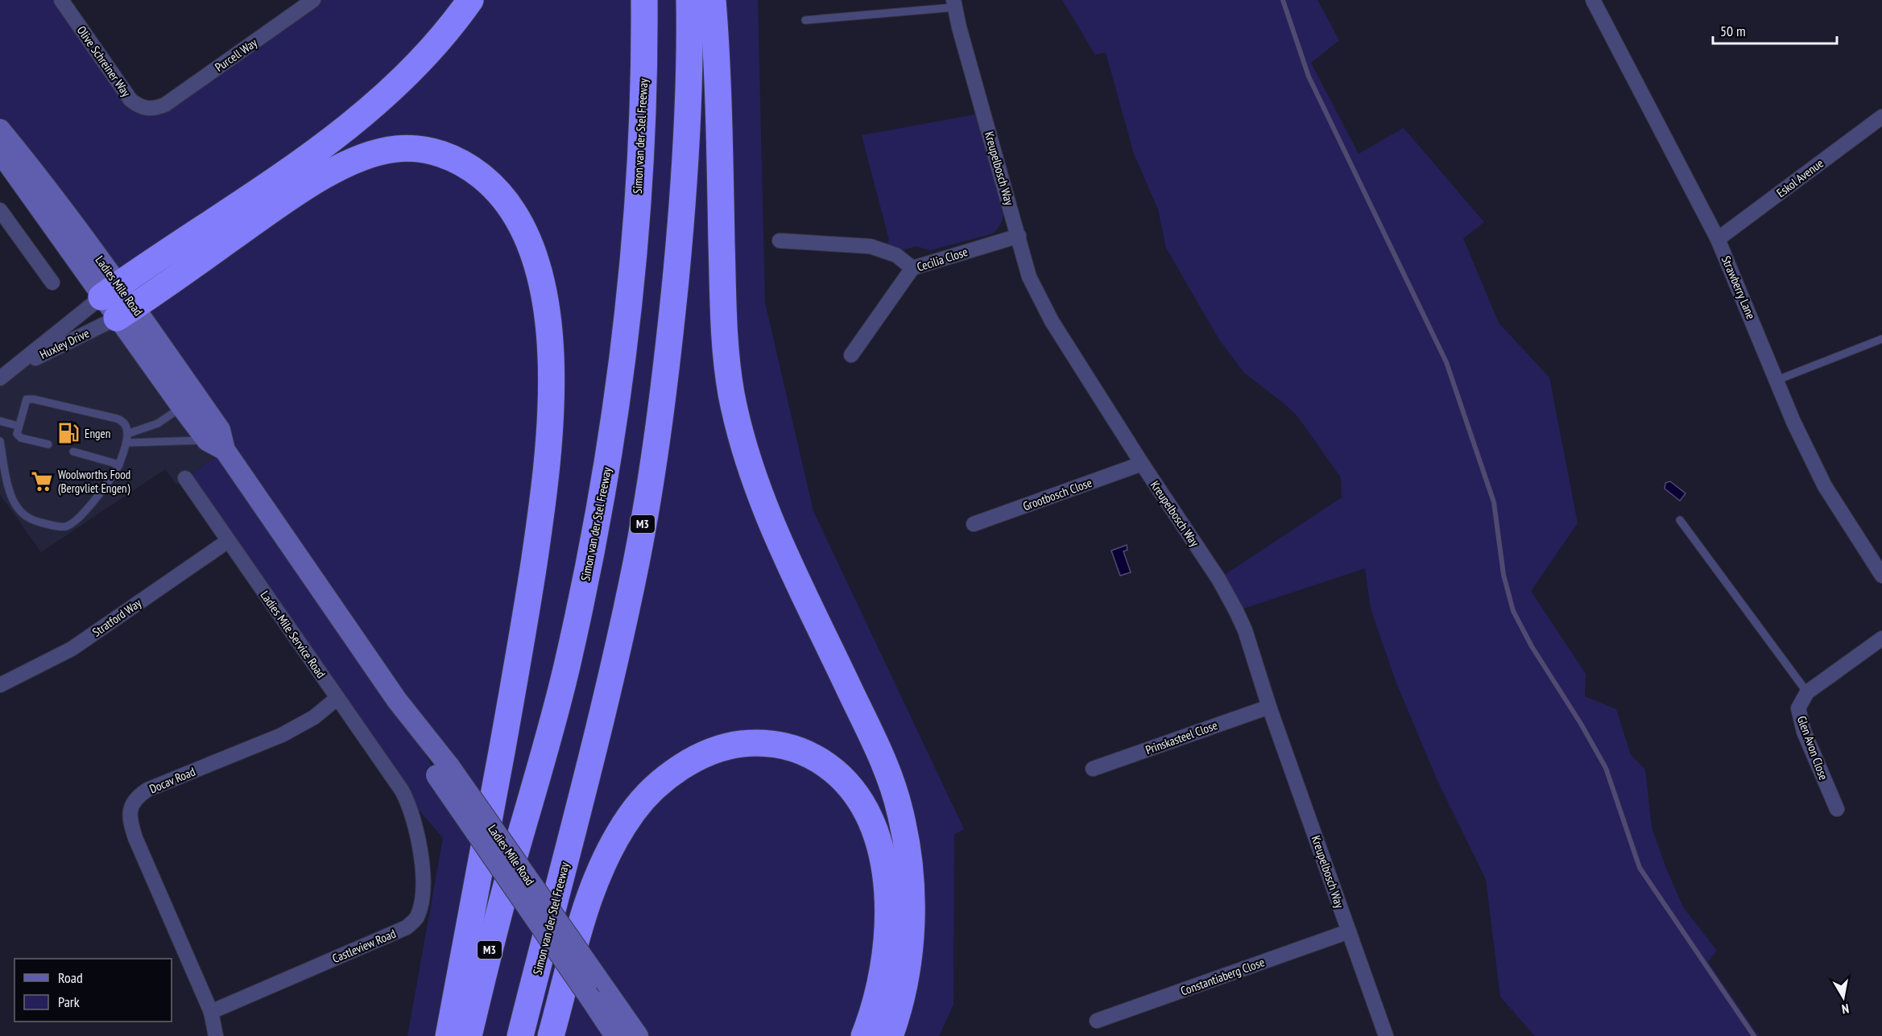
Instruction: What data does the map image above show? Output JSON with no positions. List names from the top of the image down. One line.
{"streets":{"highway":["Simon van der Stel Freeway","M3"],"main road":["Ladies Mile Road"],"street":["Purcell Way","Olive Schreiner Way","Kreupelbosch Way","Eskol Avenue","Cecilia Close","Strawberry Lane","Huxley Drive","Grootbosch Close","Stratford Way","Ladies Mile Service Road","Prinskasteel Close","Glen Avon Close","Docav Road","Castleview Road","Constantiaberg Close"]},"crossings":[["Purcell Way","Olive Schreiner Way"],["Kreupelbosch Way","Cecilia Close"],["Kreupelbosch Way","Grootbosch Close"],["Kreupelbosch Way","Prinskasteel Close"],["Kreupelbosch Way","Constantiaberg Close"],["Eskol Avenue","Strawberry Lane"],["Ladies Mile Road","Huxley Drive"],["Stratford Way","Ladies Mile Service Road"],["Ladies Mile Service Road","Docav Road"],["Ladies Mile Service Road","Castleview Road"],["Docav Road","Castleview Road"]],"places":{"fuel station":["Engen"],"supermarket":["Woolworths Food (Bergvliet Engen)"]},"legend":["Road","Park"],"scale_bar":"50 m","north":"bottom"}
